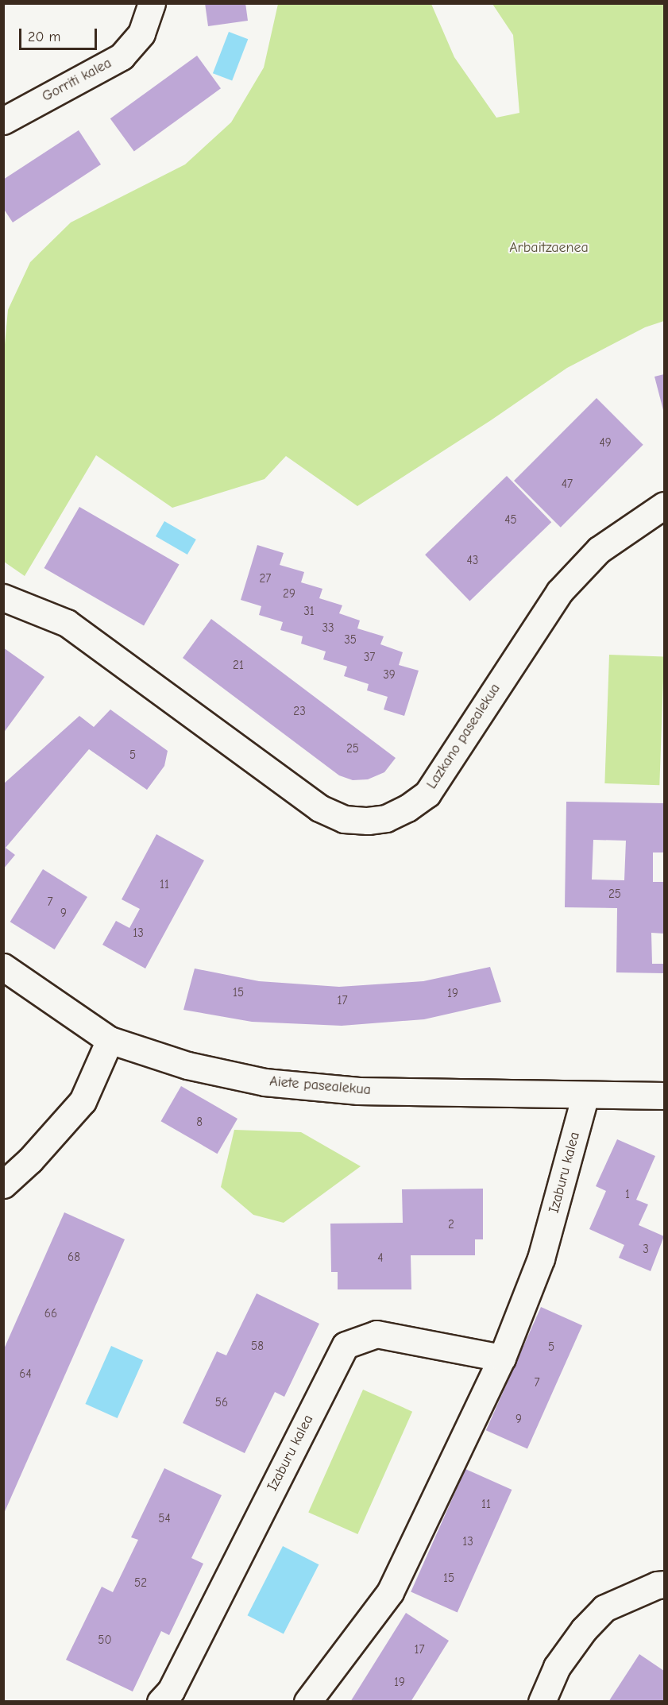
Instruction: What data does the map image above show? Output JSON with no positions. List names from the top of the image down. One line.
{"streets":{"street":["Gorriti kalea","Lazkano pasealekua","Aiete pasealekua","Izaburu kalea"]},"crossings":[["Aiete pasealekua","Izaburu kalea"]],"parks":["Arbaitzaenea"],"house_numbers":["49","47","45","43","27","29","31","33","35","37","21","39","23","25","5","11","25","7","9","13","15","19","17","8","1","2","3","68","4","66","58","5","64","7","56","9","11","54","13","15","52","50","17","19"],"scale_bar":"20 m"}
